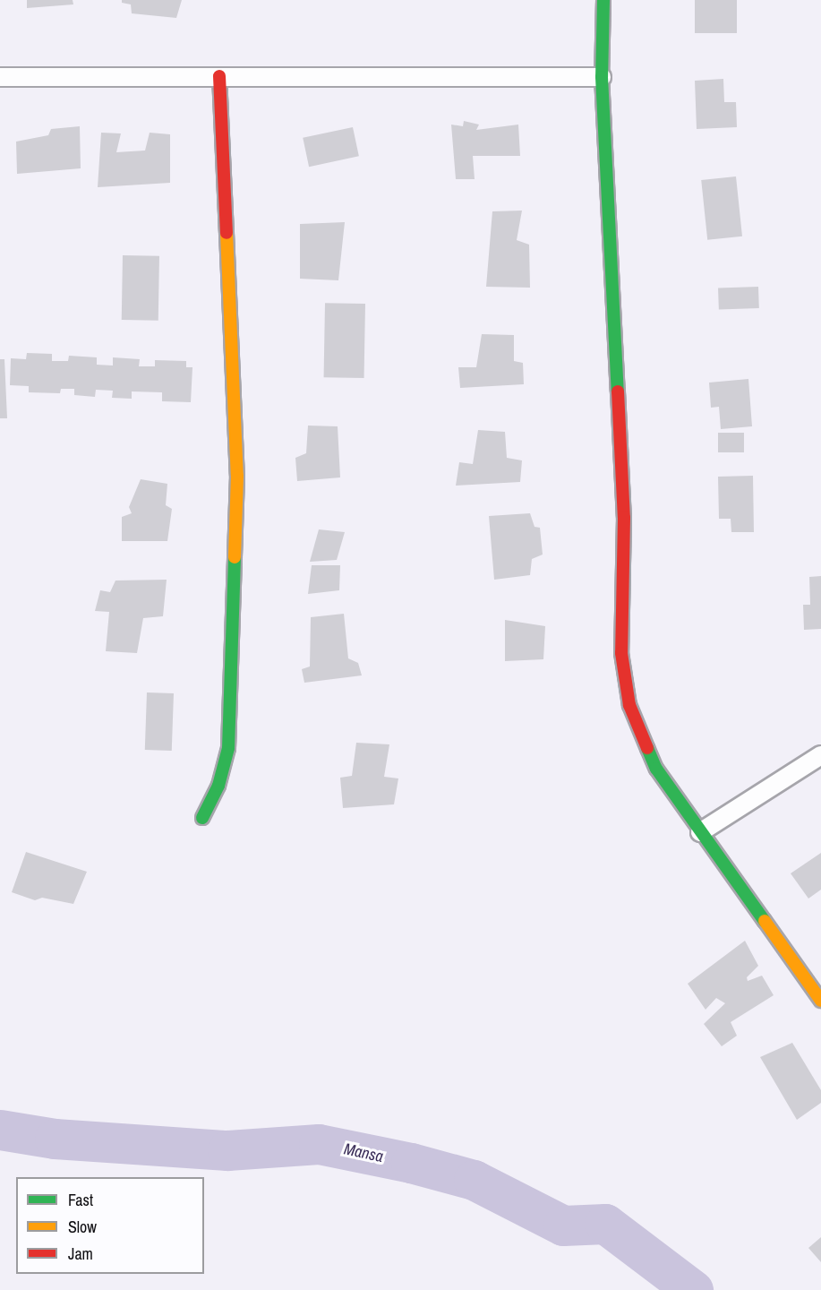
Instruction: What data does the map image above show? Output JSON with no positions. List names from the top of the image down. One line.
{"water":["Mansa"],"legend":["Fast","Slow","Jam"]}
